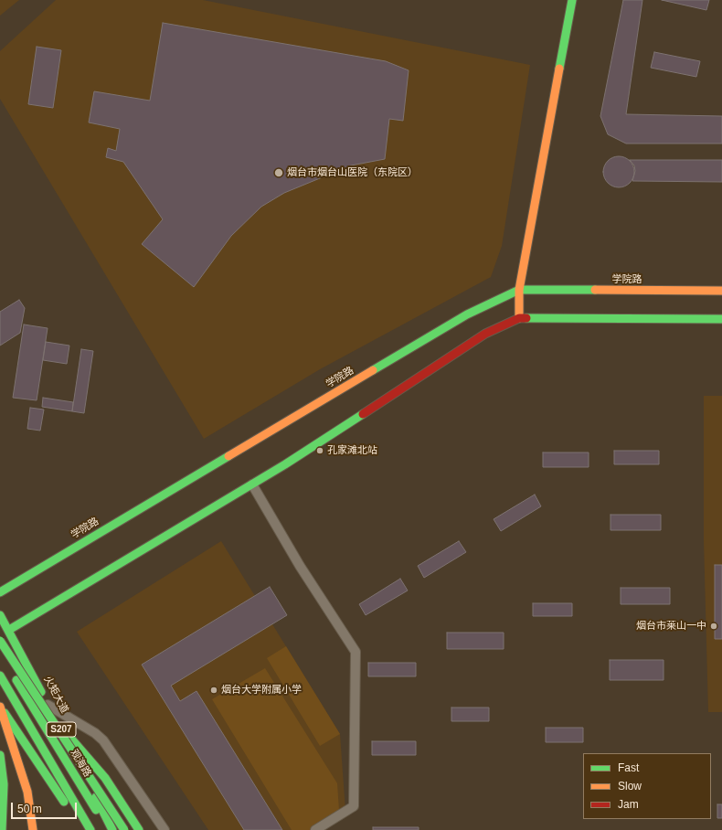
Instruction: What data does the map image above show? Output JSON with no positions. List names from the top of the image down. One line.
{"streets":{"main road":["学院路","火矩大道","S207","观海路"]},"crossings":[["火矩大道","S207"]],"places":["烟台市烟台山医院（东院区）","孔家滩北站","烟台市莱山一中","烟台大学附属小学"],"legend":["Fast","Slow","Jam"],"scale_bar":"50 m"}
